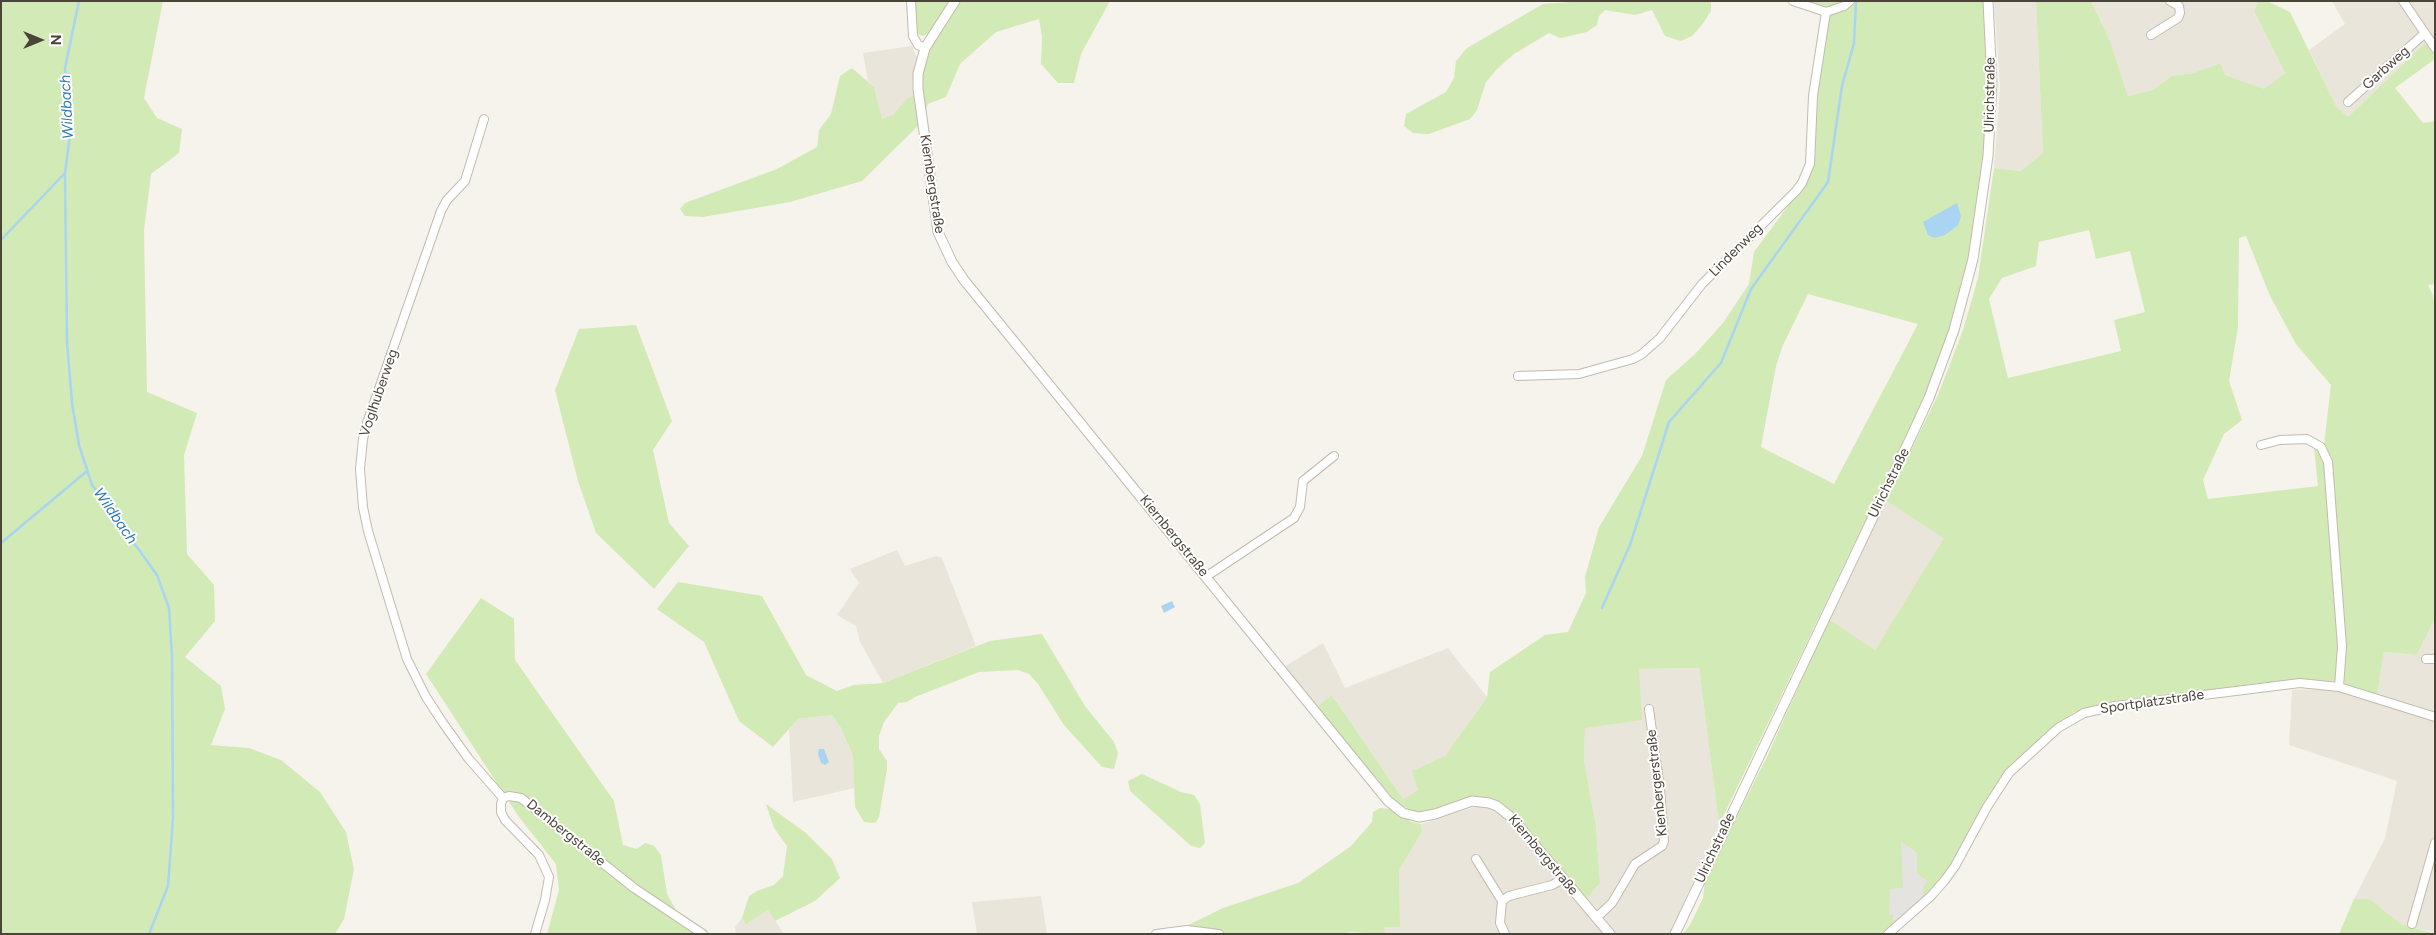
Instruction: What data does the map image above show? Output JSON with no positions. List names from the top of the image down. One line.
{"streets":{"street":["Garbweg","Ulrichstraße","Kiernbergstraße","Lindenweg","Voglhuberweg","Sportplatzstraße","Kienbergerstraße","Dambergstraße"]},"crossings":[["Kiernbergstraße","Kienbergerstraße"],["Voglhuberweg","Dambergstraße"]],"water":["Wildbach"],"north":"right"}
